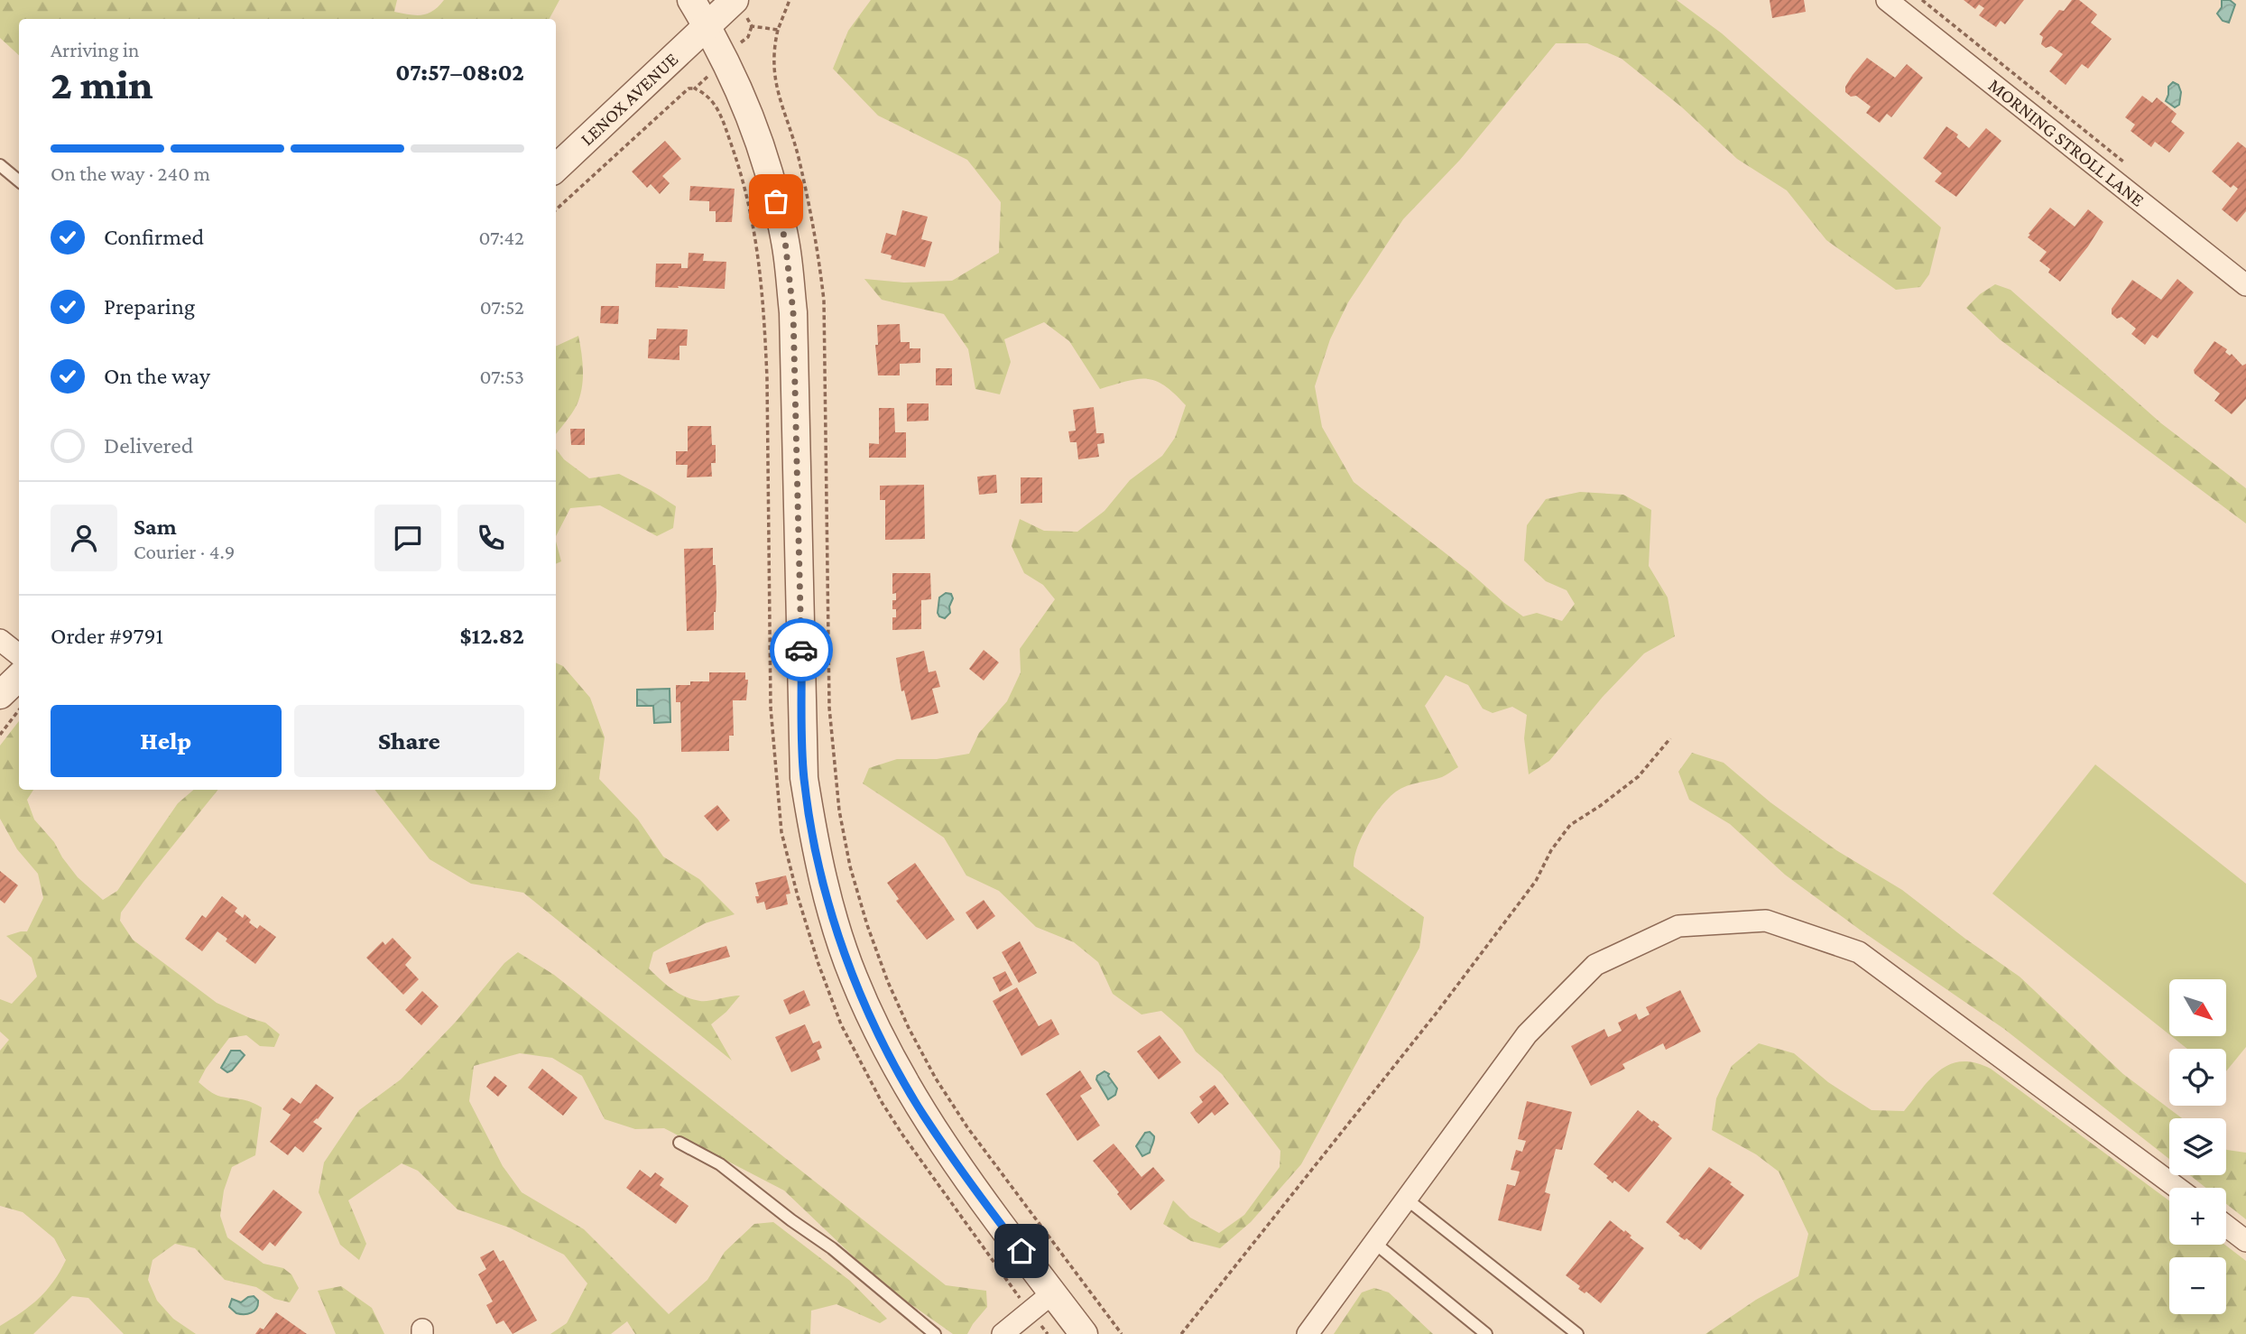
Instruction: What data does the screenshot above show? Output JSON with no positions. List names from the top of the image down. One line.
{"streets":{"street":["LENOX AVENUE","MORNING STROLL LANE"]},"north":"bottom right","page":{"heading":["2 min","Arriving in","07:57–08:02"],"panel":["Sam","Courier · 4.9","Order #9791","$12.82"],"bar":"On the way · 240 m","list":[["Confirmed","07:42"],["Preparing","07:52"],["On the way","07:53"],"Delivered"],"buttons":["Help","Share"],"map_buttons":["+","−"]}}
